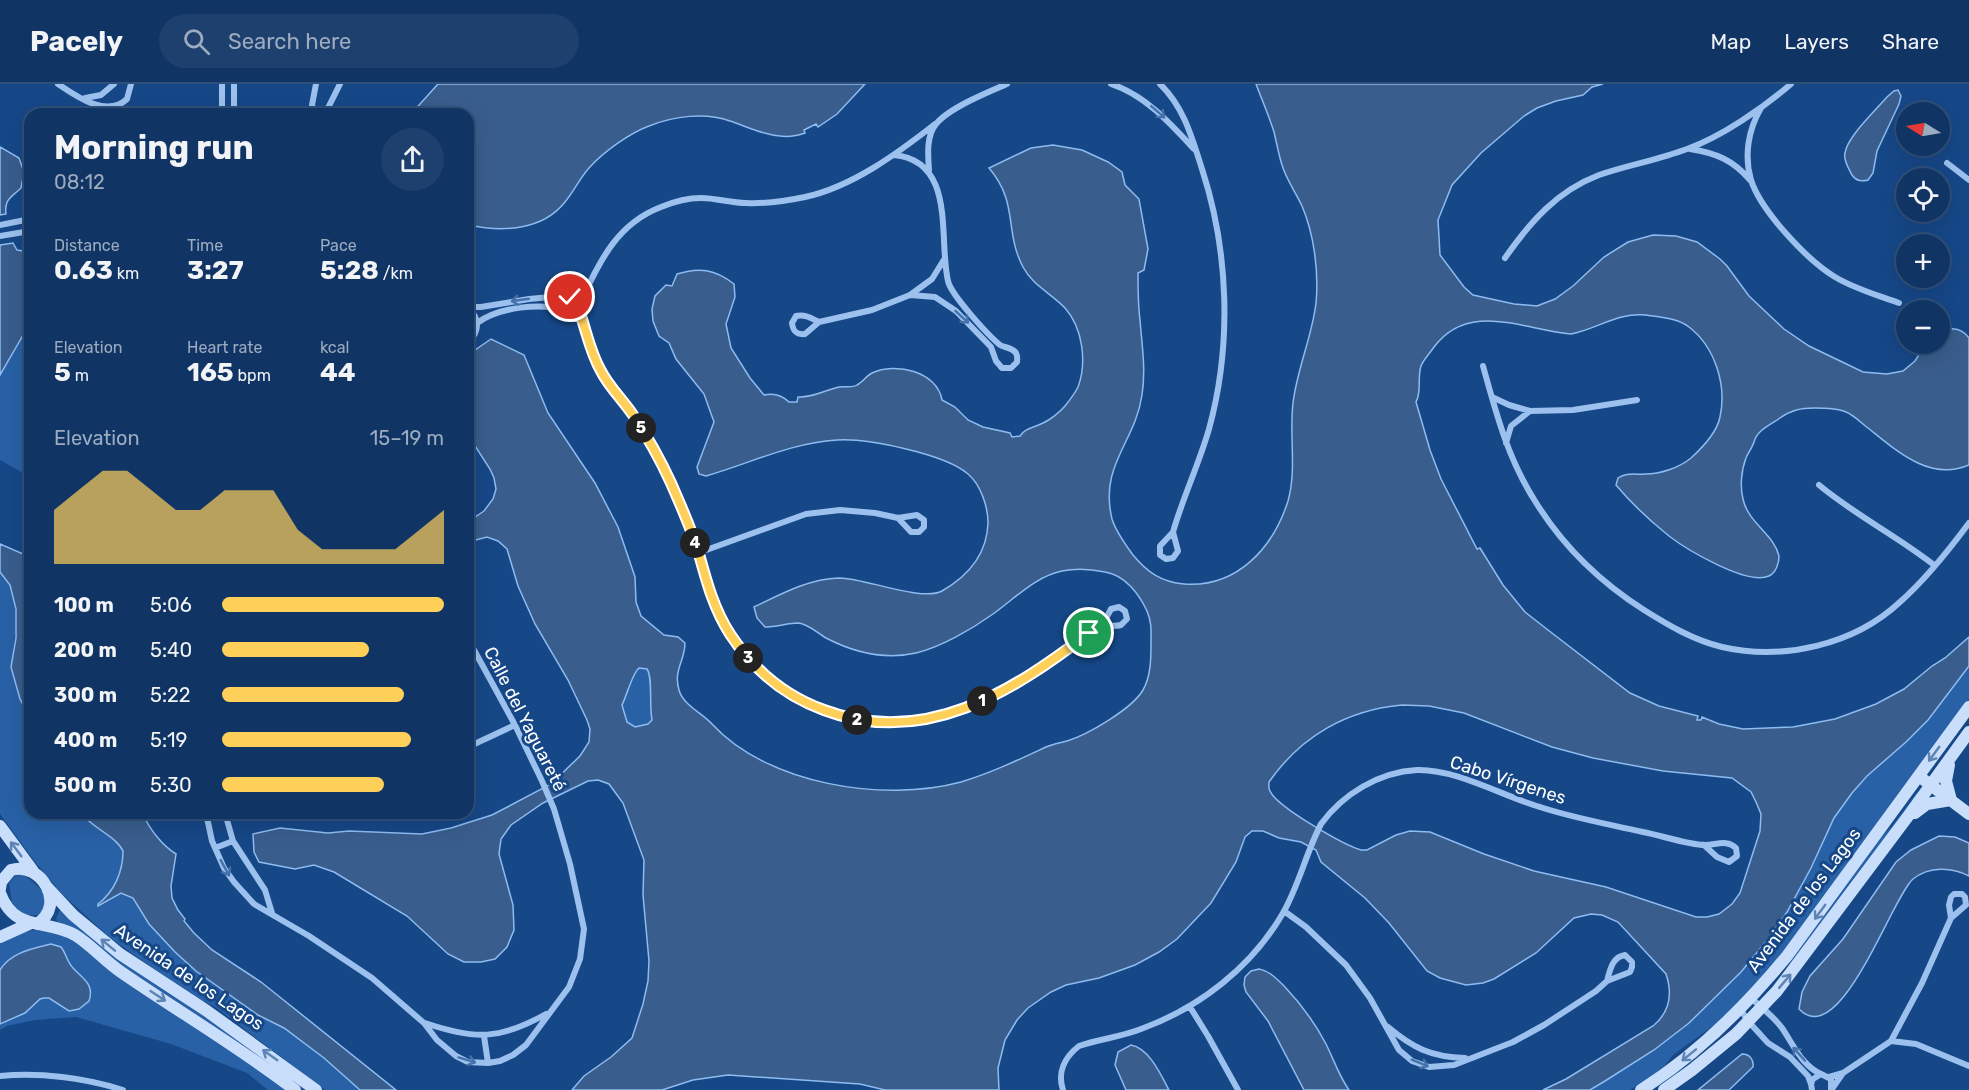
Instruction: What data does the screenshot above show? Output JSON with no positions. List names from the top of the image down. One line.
{"streets":{"street":["Calle del Yaguareté","Cabo Vírgenes","Avenida de los Lagos"]},"north":"left","page":{"header":"Pacely","search":"Search here","nav":["Map","Layers","Share"],"map_buttons":["+","−"],"heading":["Morning run","08:12"],"stats":[["Distance","0.63 km"],["Time","3:27"],["Pace","5:28 /km"],["Elevation","5 m"],["Heart rate","165 bpm"],["kcal","44"]],"pins":["5","4","3","1","2"],"chart":["Elevation","15–19 m"],"list":[{"name":"100 m","note":"5:06"},{"name":"200 m","note":"5:40"},{"name":"300 m","note":"5:22"},{"name":"400 m","note":"5:19"},{"name":"500 m","note":"5:30"}]}}
